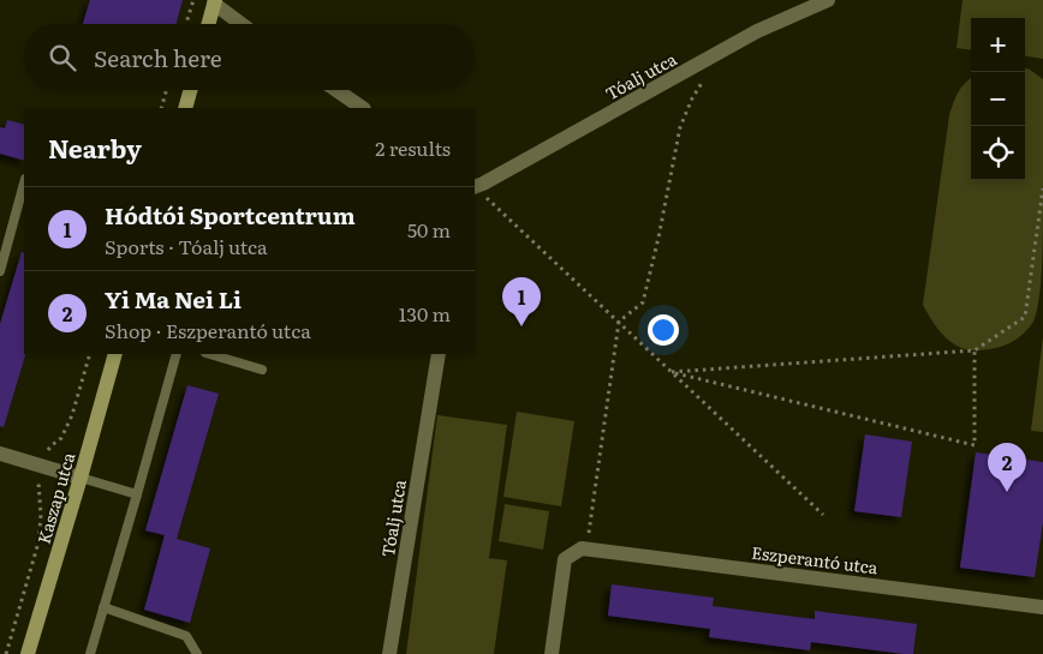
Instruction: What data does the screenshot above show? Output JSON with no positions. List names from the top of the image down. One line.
{"streets":{"street":["Tóalj utca","Kaszap utca","Eszperantó utca"]},"page":{"map_buttons":["+","−"],"search":"Search here","heading":["Nearby","2 results"],"list":[{"mark":"1","name":"Hódtói Sportcentrum","note":"Sports · Tóalj utca","value":"50 m"},{"mark":"2","name":"Yi Ma Nei Li","note":"Shop · Eszperantó utca","value":"130 m"}],"pins":["1","2"]}}
